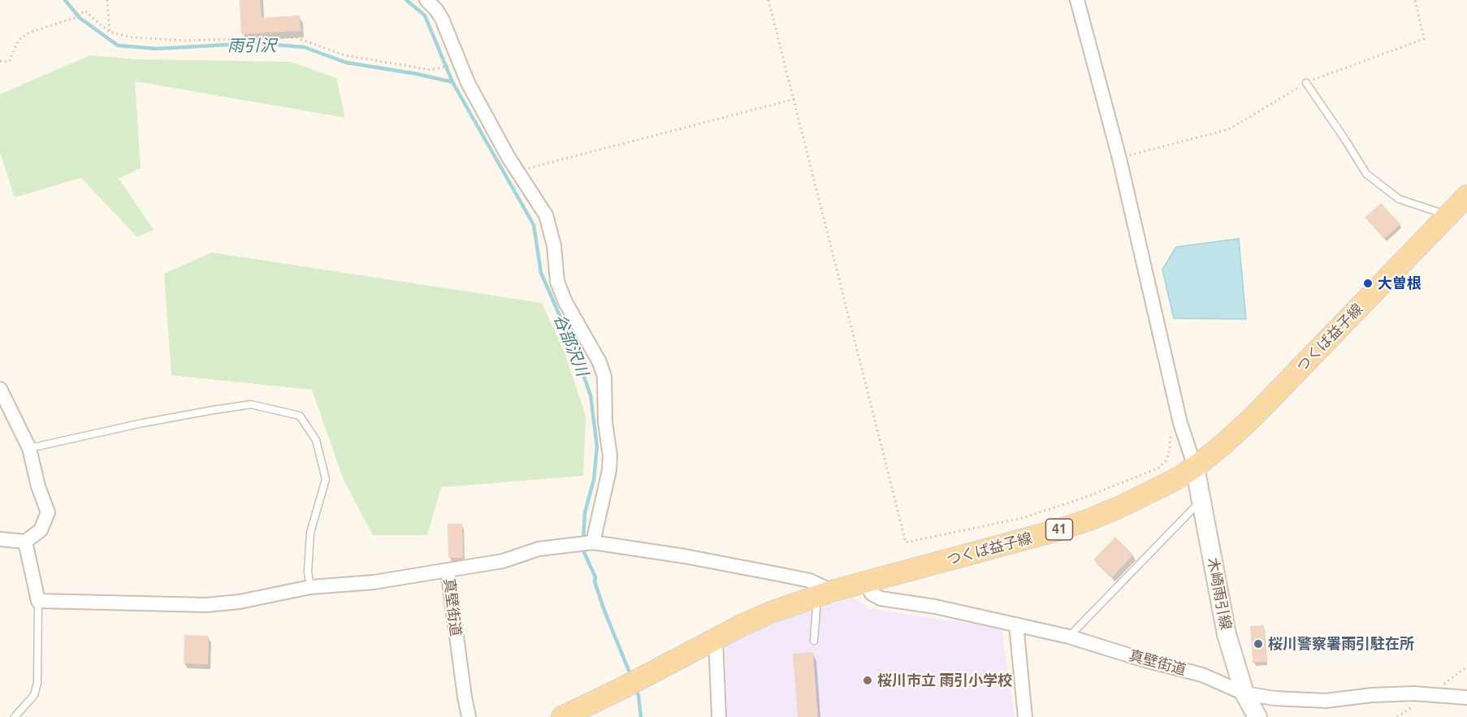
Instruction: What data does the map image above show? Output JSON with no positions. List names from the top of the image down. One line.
{"streets":{"main road":["つくば益子線","41","木崎雨引線"],"street":["真壁街道"]},"crossings":[["つくば益子線","木崎雨引線"],["つくば益子線","真壁街道"],["木崎雨引線","真壁街道"]],"water":["雨引沢","谷部沢川"],"places":["大曽根","桜川警察署雨引駐在所","桜川市立 雨引小学校"]}
